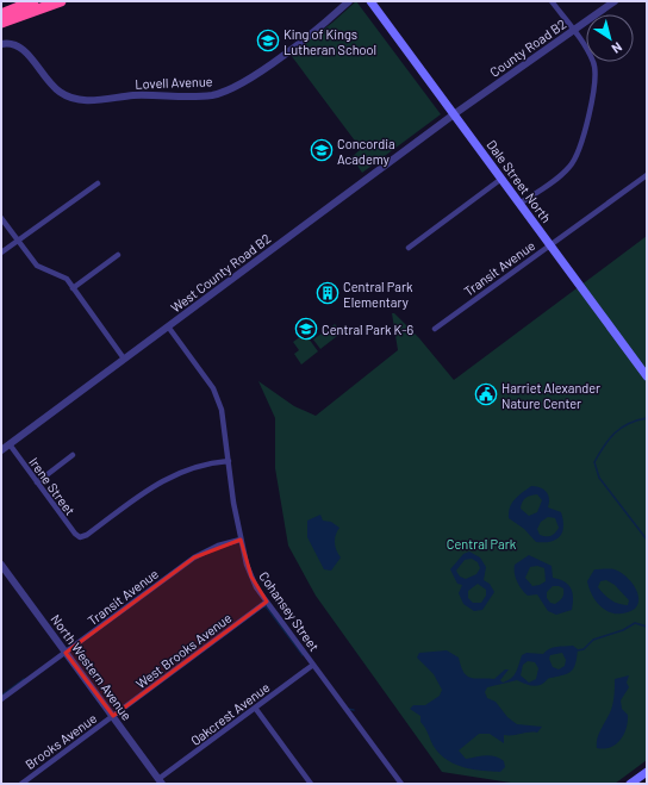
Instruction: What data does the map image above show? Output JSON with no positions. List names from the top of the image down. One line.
{"streets":{"main road":["Dale Street North"],"street":["County Road B2","Lovell Avenue","Transit Avenue","West County Road B2","Irene Street","Cohansey Street","West Brooks Avenue","North Western Avenue","Oakcrest Avenue","Brooks Avenue"]},"crossings":[["County Road B2","Dale Street North"],["County Road B2","West County Road B2"],["Dale Street North","Transit Avenue"],["Dale Street North","West County Road B2"],["Transit Avenue","Cohansey Street"],["Transit Avenue","North Western Avenue"],["West County Road B2","Irene Street"],["West County Road B2","Cohansey Street"],["Irene Street","Cohansey Street"],["Cohansey Street","West Brooks Avenue"],["Cohansey Street","Oakcrest Avenue"],["West Brooks Avenue","North Western Avenue"],["West Brooks Avenue","Brooks Avenue"],["North Western Avenue","Oakcrest Avenue"],["North Western Avenue","Brooks Avenue"]],"parks":["Central Park"],"places":{"school or university":["King of Kings Lutheran School","Concordia Academy","Central Park K-6"],"building":["Central Park Elementary"],"public building":["Harriet Alexander Nature Center"]},"north":"bottom right"}
